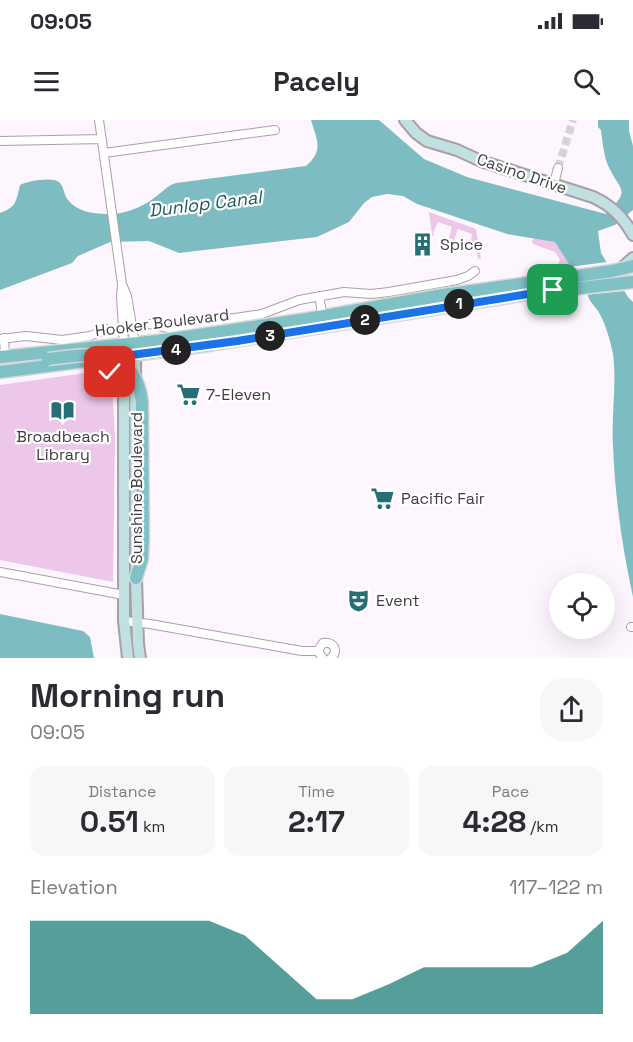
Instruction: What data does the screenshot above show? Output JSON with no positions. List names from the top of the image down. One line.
{"streets":{"main road":["Casino Drive","Hooker Boulevard","Sunshine Boulevard"]},"crossings":[["Hooker Boulevard","Sunshine Boulevard"]],"water":["Dunlop Canal"],"places":{"building":["Spice"],"supermarket":["7-Eleven","Pacific Fair"],"library":["Broadbeach Library"],"theatre":["Event"]},"page":{"status":"09:05","header":"Pacely","pins":["1","2","3","4"],"heading":["Morning run","09:05"],"stats":[["Distance","0.51 km"],["Time","2:17"],["Pace","4:28 /km"]],"chart":["Elevation","117–122 m"]}}
